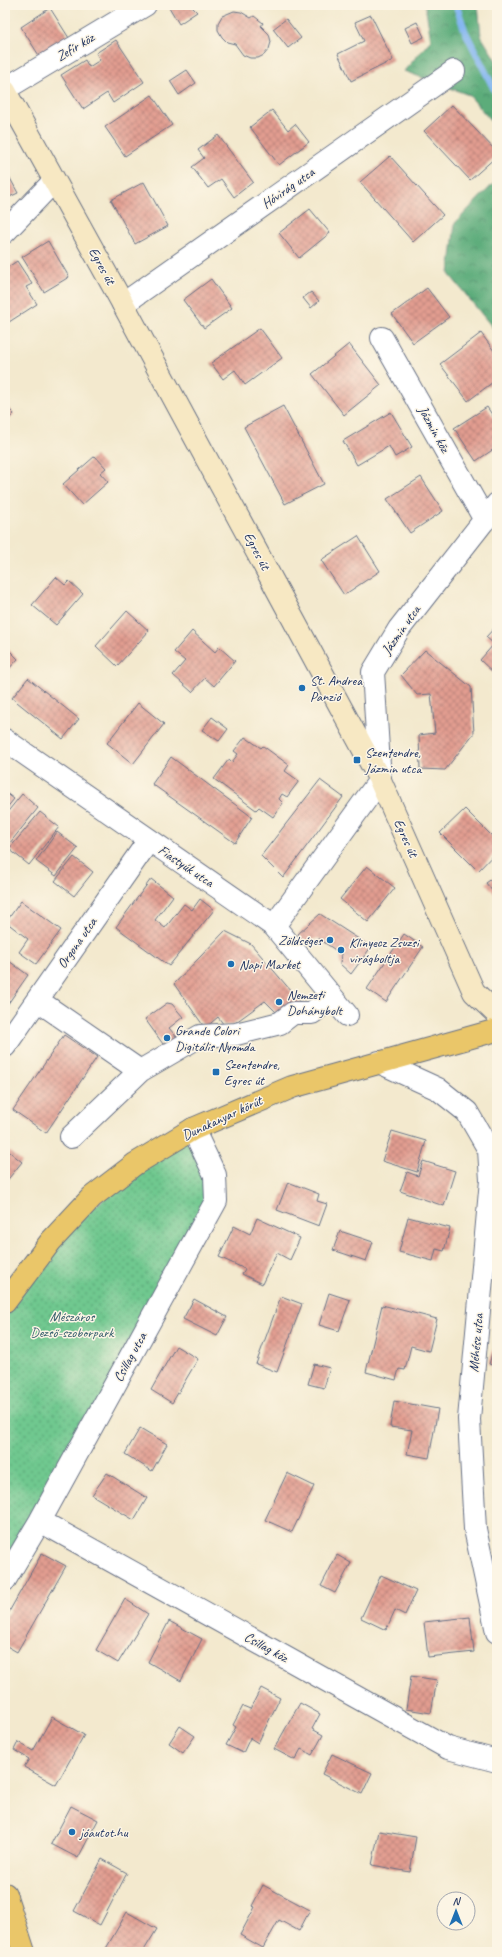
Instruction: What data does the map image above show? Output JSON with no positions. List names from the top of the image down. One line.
{"streets":{"main road":["Dunakanyar körút"],"street":["Zefír köz","Hóvirág utca","Egres út","Jázmin köz","Jázmin utca","Fiastyúk utca","Orgona utca","Méhész utca","Csillag utca","Csillag köz"]},"crossings":[["Zefír köz","Egres út"],["Hóvirág utca","Egres út"],["Egres út","Jázmin utca"],["Jázmin köz","Jázmin utca"],["Fiastyúk utca","Orgona utca"],["Dunakanyar körút","Méhész utca"],["Dunakanyar körút","Csillag utca"],["Csillag utca","Csillag köz"]],"parks":["Mészáros Dezső-szoborpark"],"places":{"other":["St. Andrea Panzió","Zöldséges","Klinyecz Zsuzsi virágboltja","Napi Market","Nemzeti Dohánybolt","Grande Colori Digitális Nyomda","jóautot.hu"],"transit":["Szentendre, Jázmin utca","Szentendre, Egres út"]},"north":"top"}
